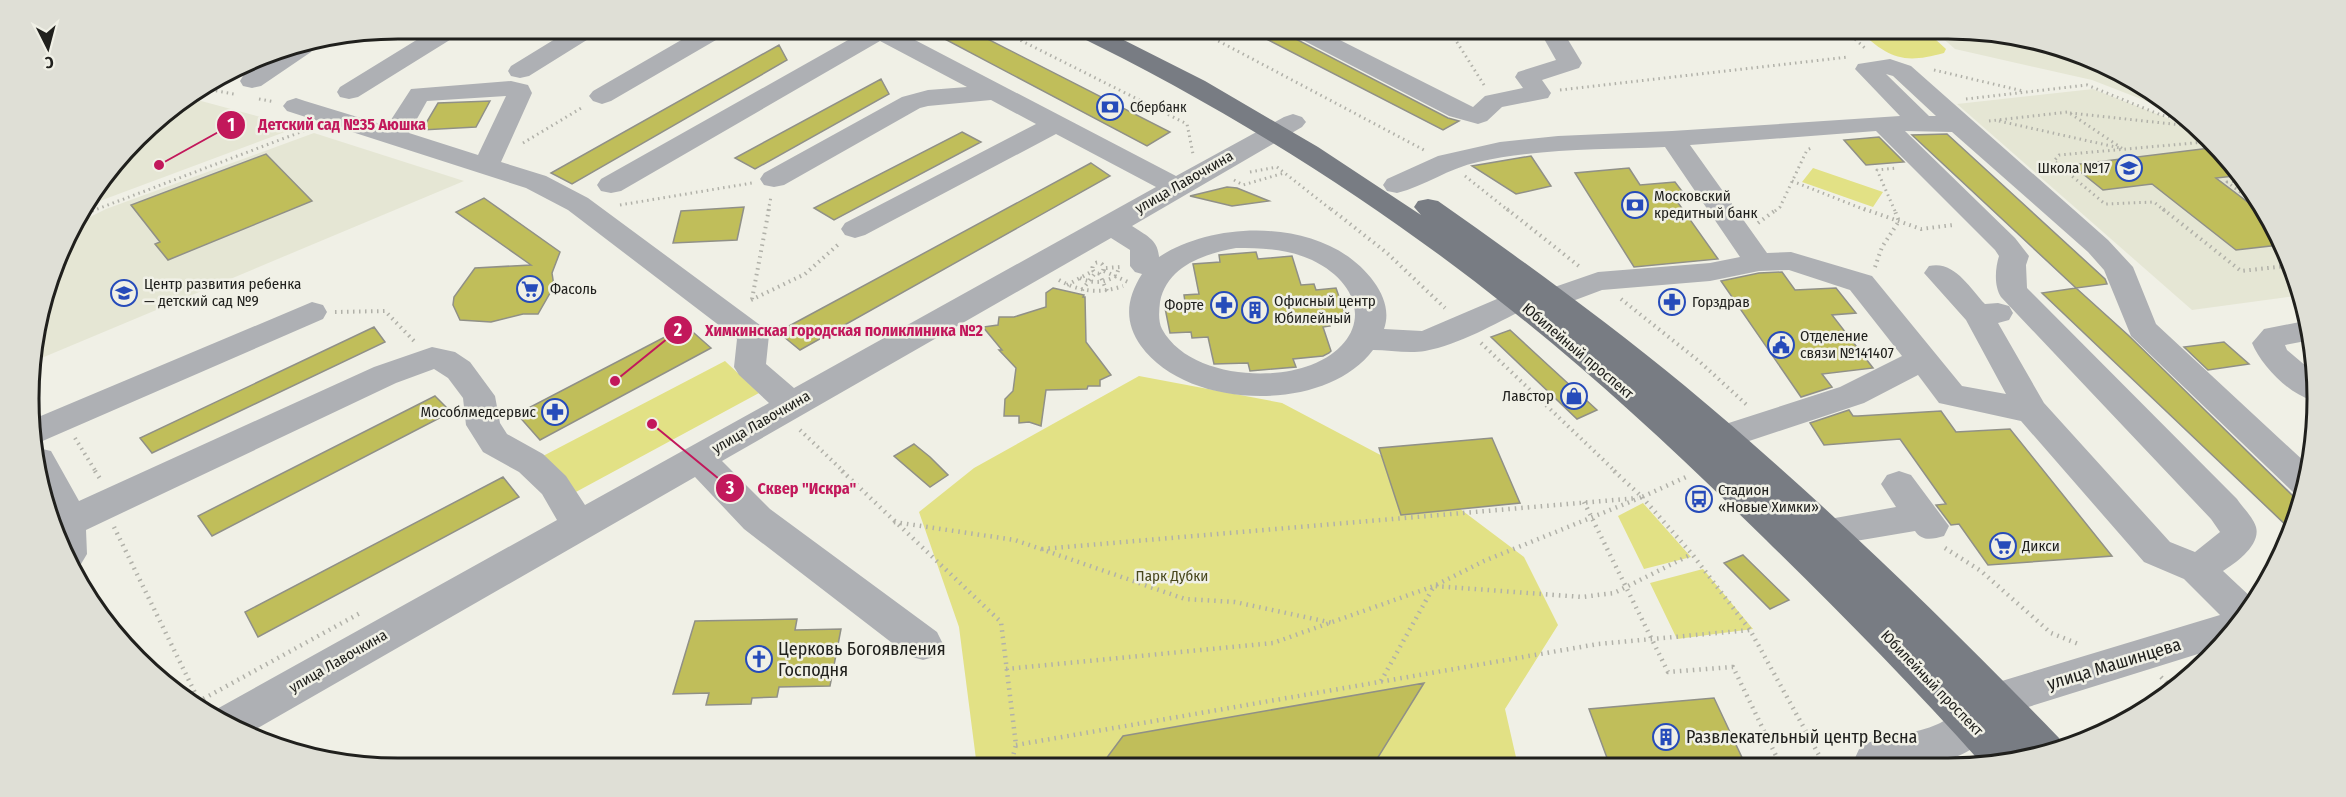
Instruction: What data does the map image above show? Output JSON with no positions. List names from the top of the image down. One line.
{"streets":{"main road":["Юбилейный проспект"],"street":["улица Лавочкина","улица Машинцева"]},"crossings":[["улица Лавочкина","Юбилейный проспект"],["Юбилейный проспект","улица Машинцева"]],"parks":["Парк Дубки"],"places":{"bank":["Сбербанк","Московский кредитный банк"],"other":["Детский сад №35 Аюшка","Химкинская городская поликлиника №2","Сквер \"Искра\""],"school or university":["Школа №17","Центр развития ребенка — детский сад №9"],"supermarket":["Фасоль","Дикси"],"pharmacy":["Горздрав","Форте","Мособлмедсервис"],"building":["Офисный центр Юбилейный","Развлекательный центр Весна"],"public building":["Отделение связи №141407"],"shop":["Лавстор"],"bus stop":["Стадион «Новые Химки»"],"church":["Церковь Богоявления Господня"]},"north":"bottom"}
